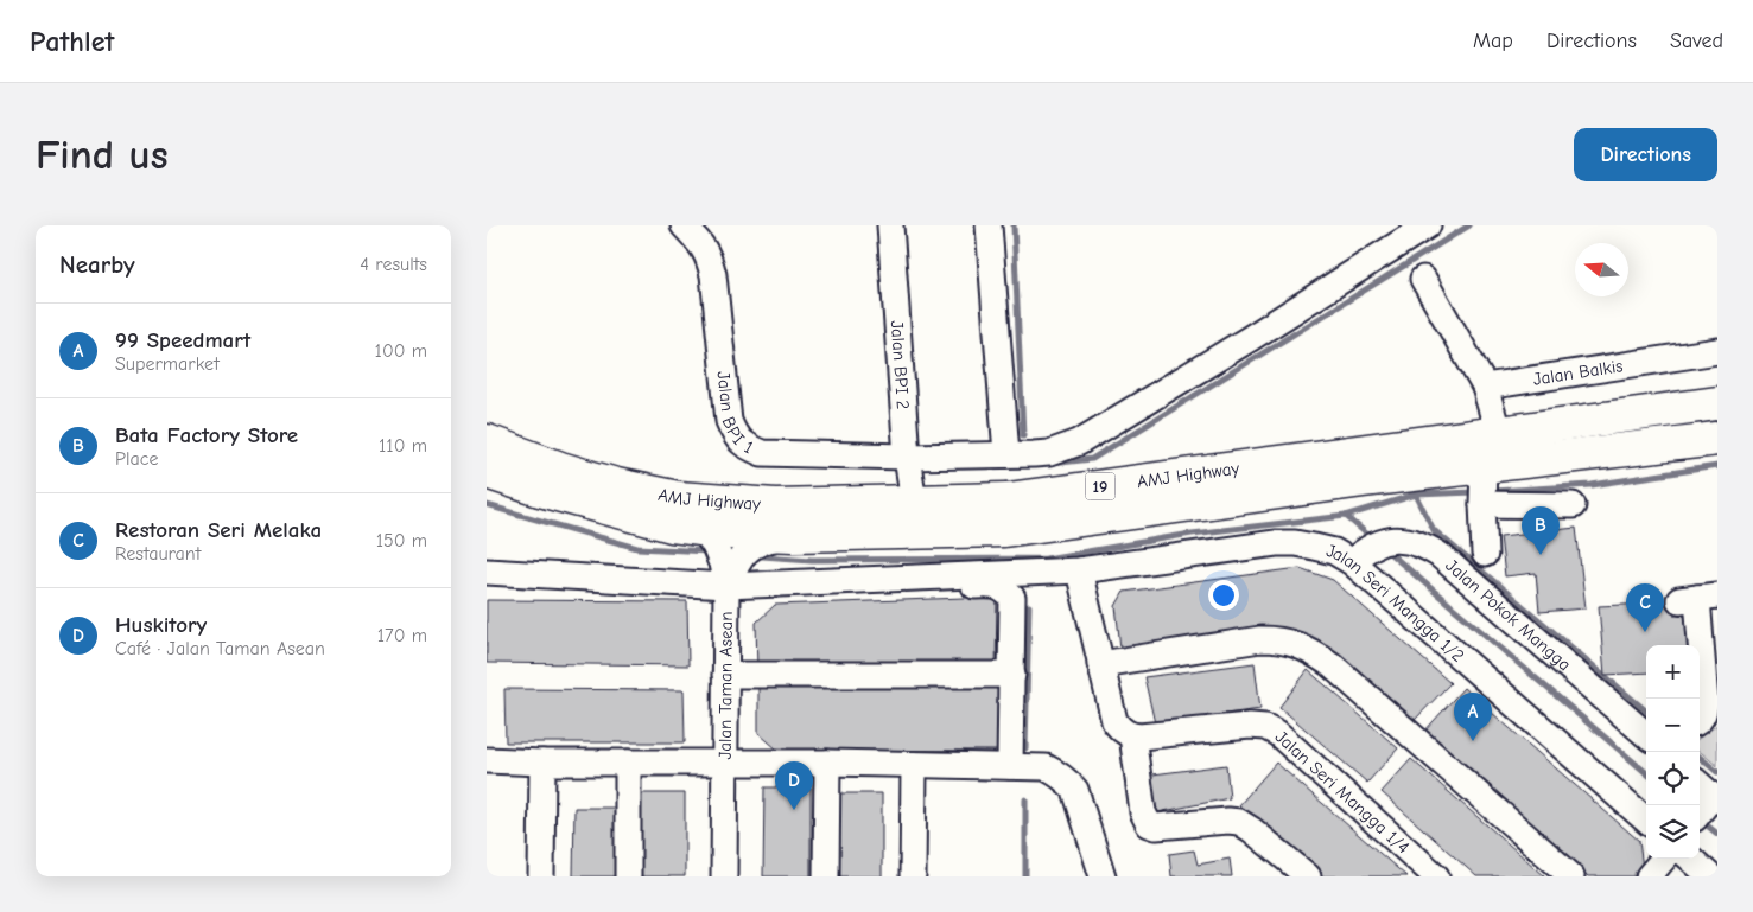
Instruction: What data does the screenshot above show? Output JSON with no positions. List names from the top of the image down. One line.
{"streets":{"highway":["AMJ Highway","19"],"street":["Jalan BPI 2","Jalan Balkis","Jalan BPI 1","Jalan Seri Mangga 1/2","Jalan Pokok Mangga","Jalan Taman Asean","Jalan Seri Mangga 1/4"]},"crossings":[["Jalan BPI 2","Jalan BPI 1"],["Jalan BPI 2","AMJ Highway"],["AMJ Highway","Jalan Taman Asean"],["Jalan Seri Mangga 1/2","Jalan Pokok Mangga"],["Jalan Seri Mangga 1/2","Jalan Taman Asean"]],"north":"left","page":{"header":"Pathlet","nav":["Map","Directions","Saved"],"buttons":"Directions","title":"Find us","heading":["Nearby","4 results"],"list":[{"mark":"A","name":"99 Speedmart","note":"Supermarket","value":"100 m"},{"mark":"B","name":"Bata Factory Store","note":"Place","value":"110 m"},{"mark":"C","name":"Restoran Seri Melaka","note":"Restaurant","value":"150 m"},{"mark":"D","name":"Huskitory","note":"Café · Jalan Taman Asean","value":"170 m"}],"pins":["B","C","A","D"],"map_buttons":["+","−"]}}
